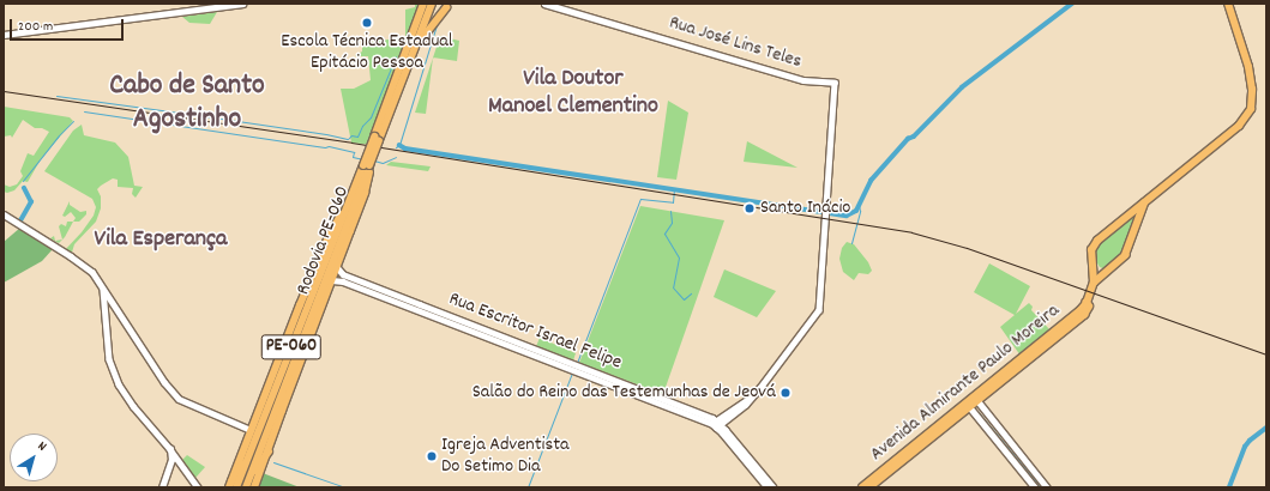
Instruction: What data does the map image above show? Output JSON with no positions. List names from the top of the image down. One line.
{"streets":{"highway":["Rodovia PE-060","PE-060"],"main road":["Avenida Almirante Paulo Moreira"],"street":["Rua José Lins Teles","Rua Escritor Israel Felipe"]},"crossings":[["Rua José Lins Teles","Rua Escritor Israel Felipe"],["Rodovia PE-060","PE-060"],["Rua Escritor Israel Felipe","PE-060"]],"districts":["Vila Doutor Manoel Clementino","Cabo de Santo Agostinho","Vila Esperança"],"places":["Escola Técnica Estadual Epitácio Pessoa","Santo Inácio","Salão do Reino das Testemunhas de Jeová","Igreja Adventista Do Setimo Dia"],"scale_bar":"200 m","north":"top right"}
